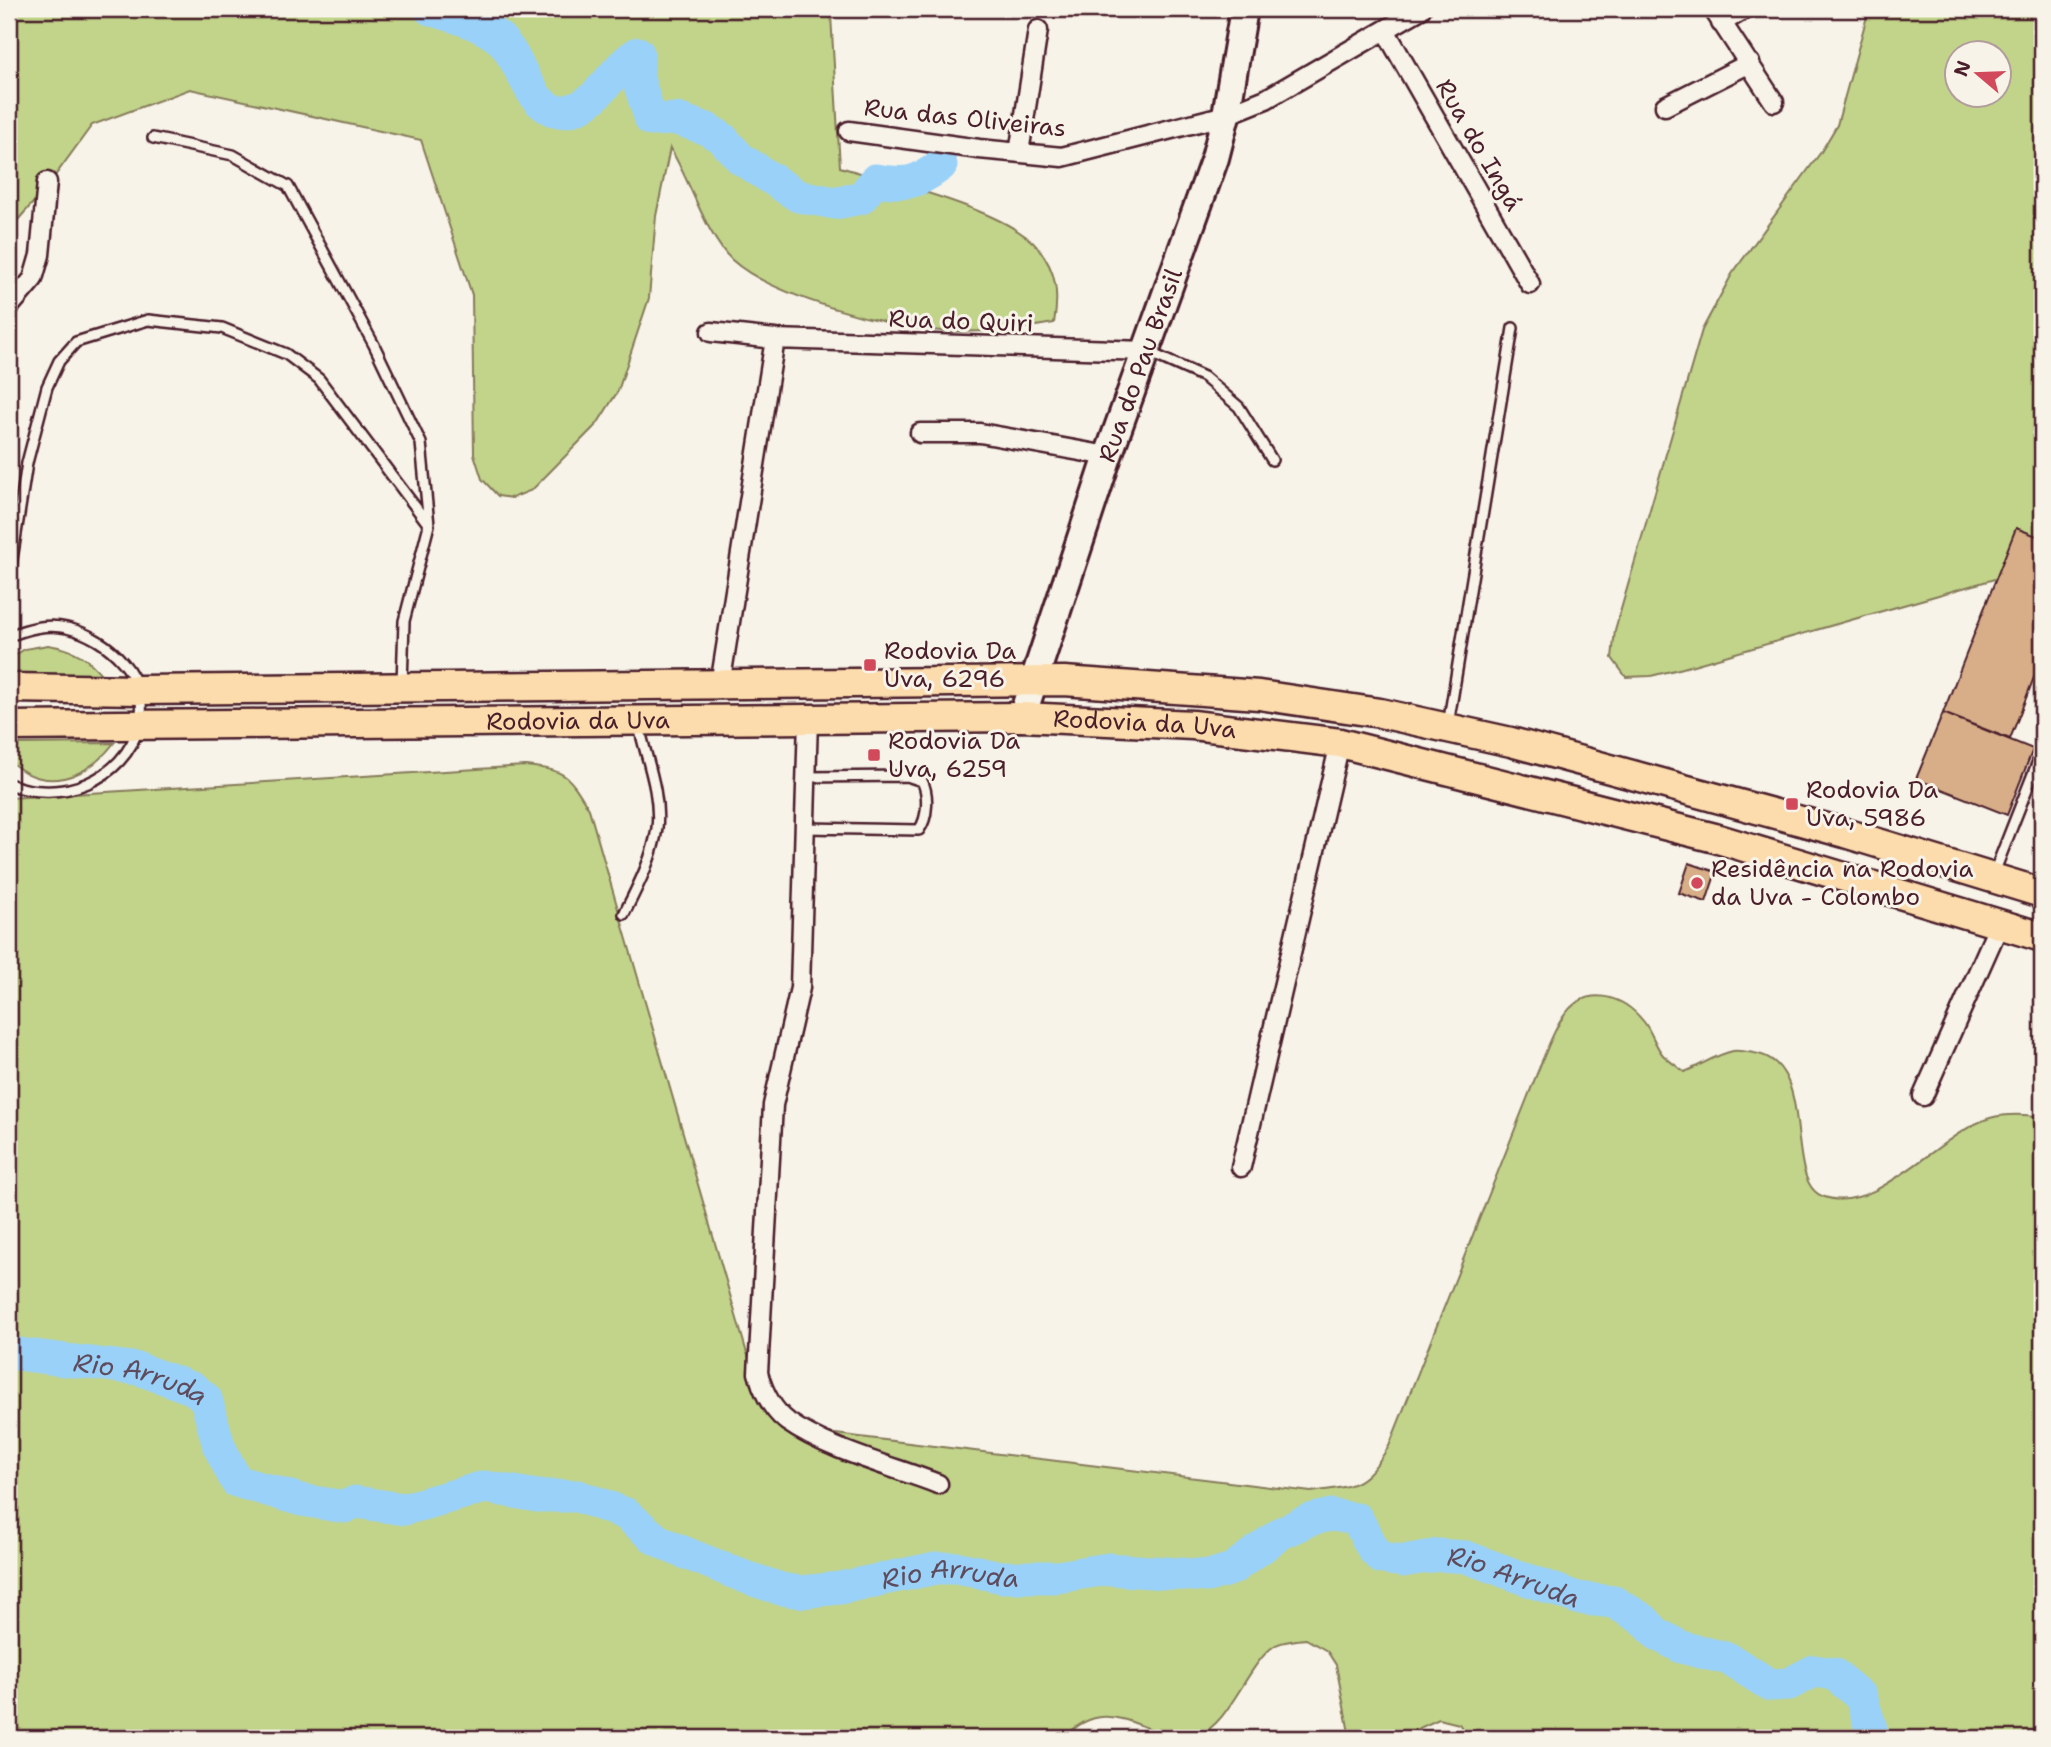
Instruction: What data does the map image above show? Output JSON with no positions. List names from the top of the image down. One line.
{"streets":{"main road":["Rodovia da Uva"],"street":["Rua das Oliveiras","Rua do Ingá","Rua do Quiri","Rua do Pau Brasil"]},"crossings":[["Rua das Oliveiras","Rua do Ingá"],["Rua das Oliveiras","Rua do Pau Brasil"],["Rua do Quiri","Rua do Pau Brasil"],["Rua do Pau Brasil","Rodovia da Uva"]],"water":["Rio Arruda"],"places":{"transit":["Rodovia Da Uva, 6296","Rodovia Da Uva, 6259","Rodovia Da Uva, 5986"],"other":["Residência na Rodovia da Uva - Colombo"]},"north":"left"}
